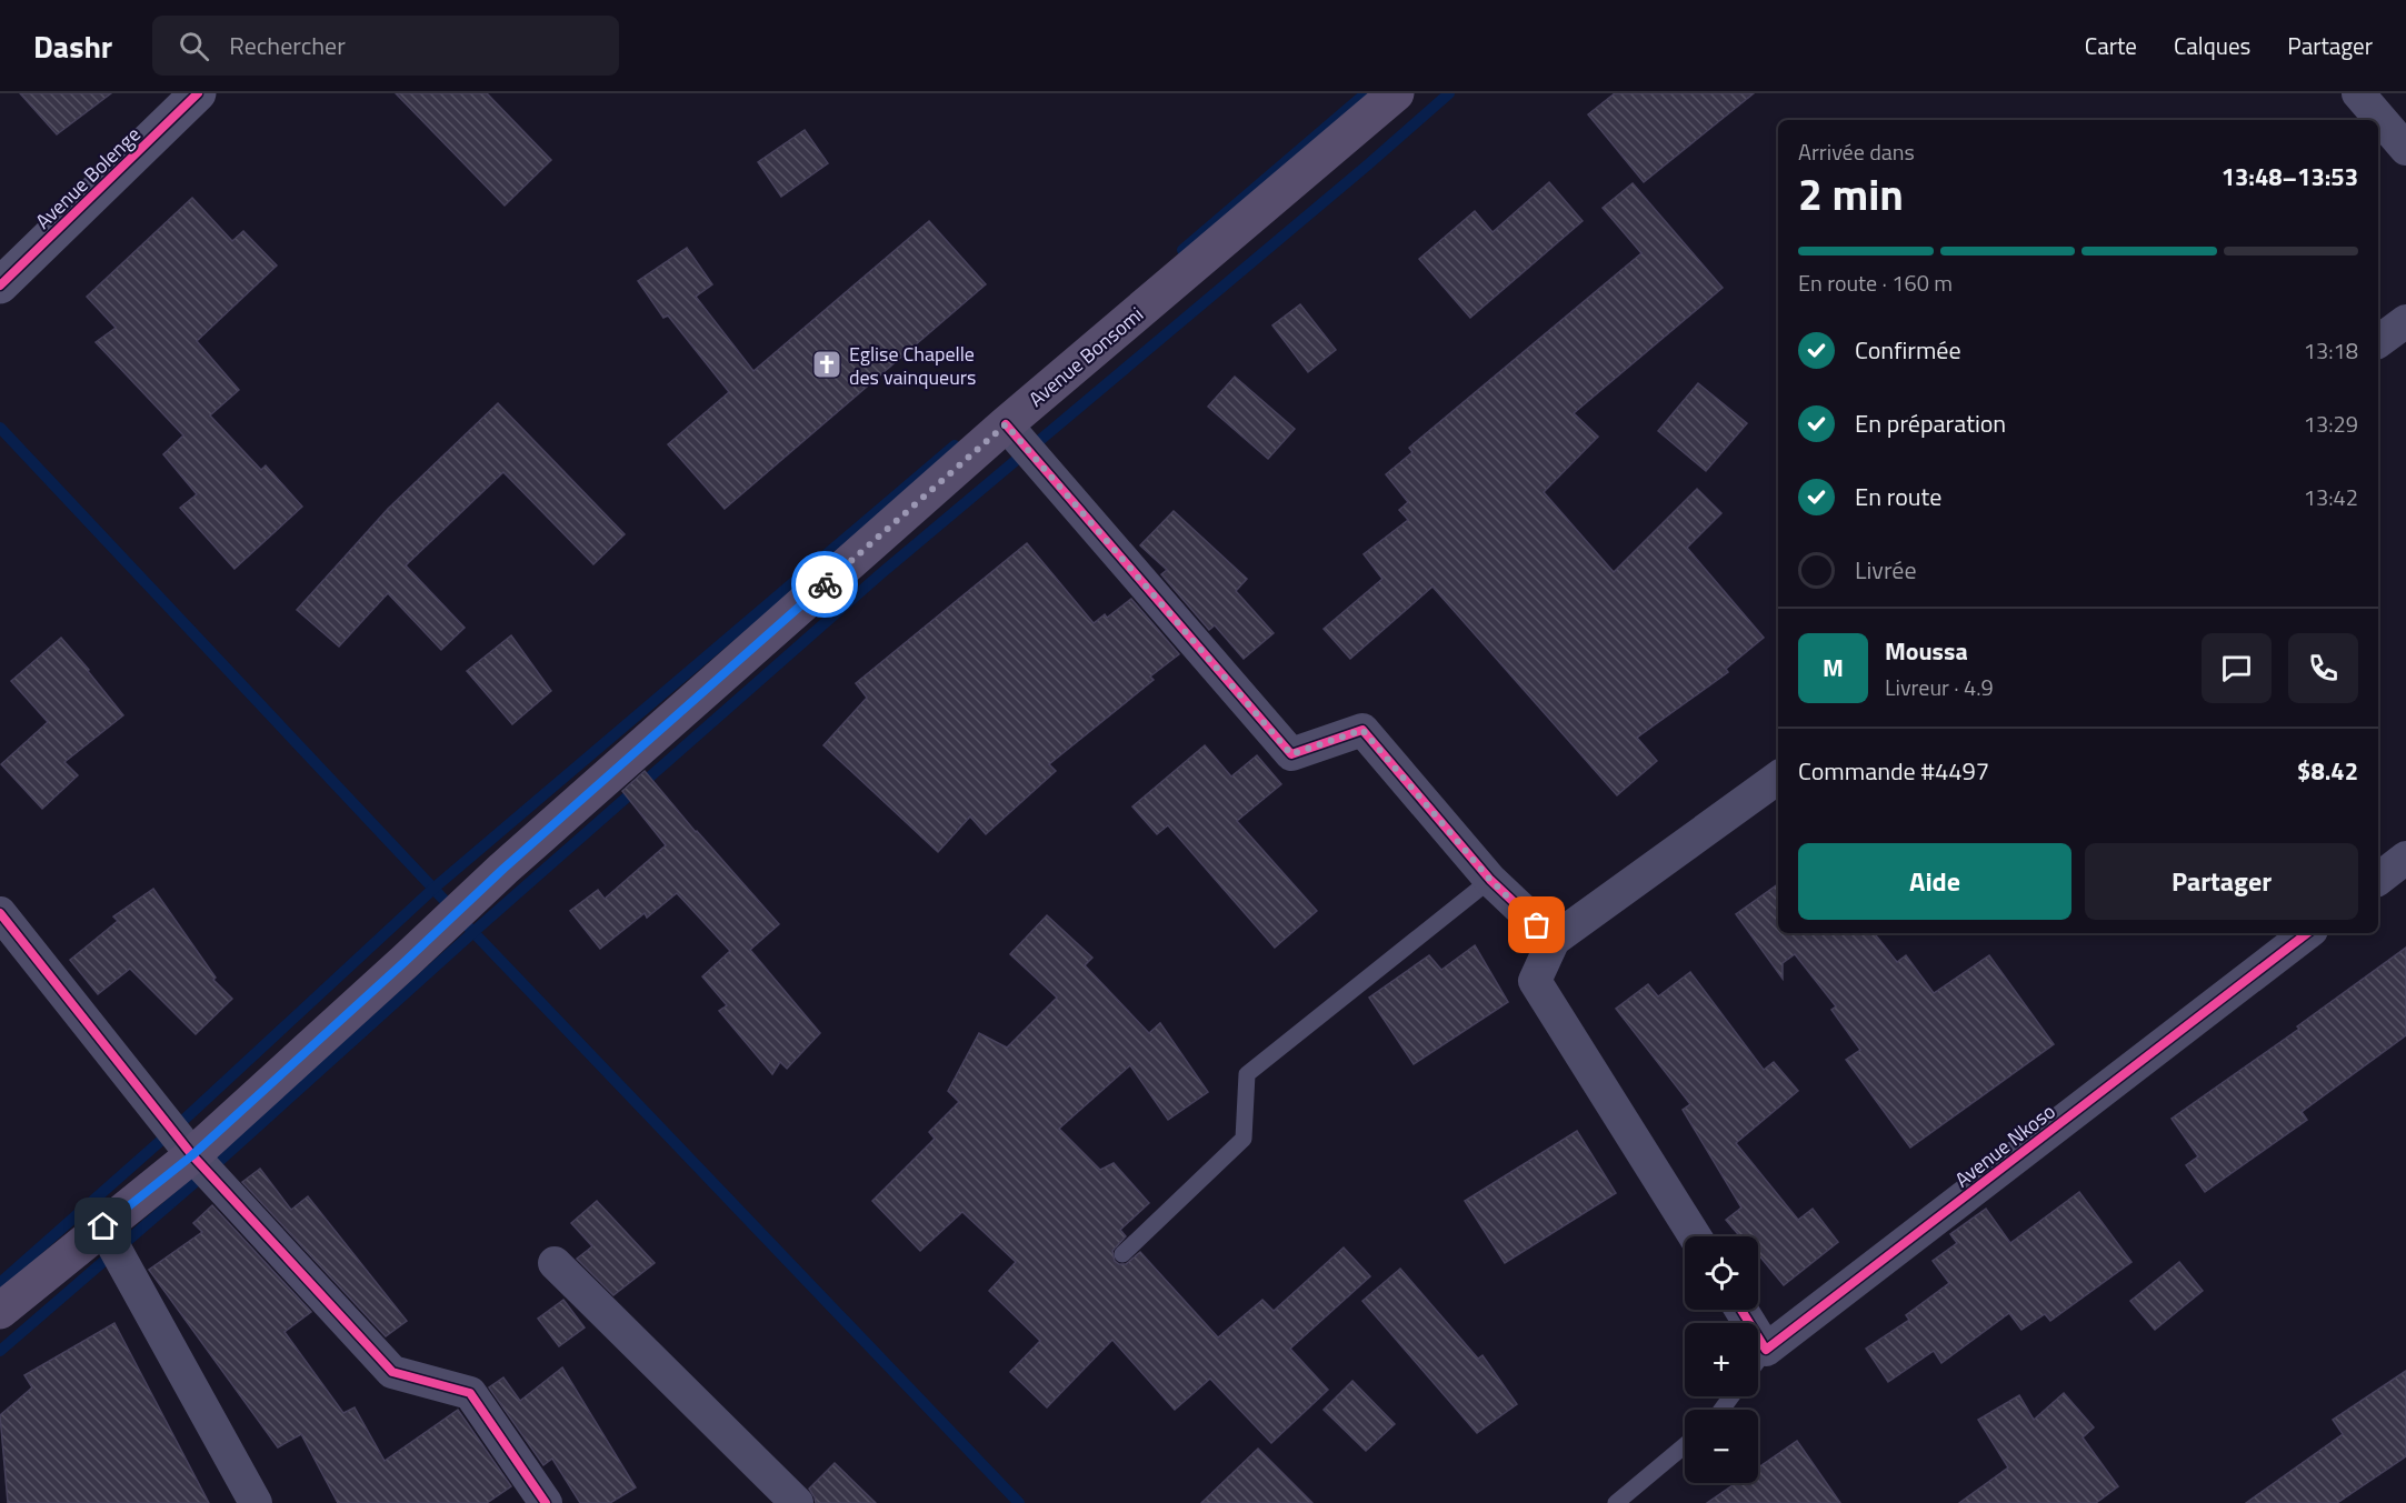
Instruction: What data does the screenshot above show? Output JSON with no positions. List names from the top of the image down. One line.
{"streets":{"main road":["Avenue Bonsomi"],"street":["Avenue Bolenge","Avenue Nkoso"]},"places":{"church":["Eglise Chapelle des vainqueurs"]},"page":{"header":"Dashr","search":"Rechercher","nav":["Carte","Calques","Partager"],"heading":["2 min","Arrivée dans","13:48–13:53"],"panel":["Moussa","Livreur · 4.9","Commande #4497","$8.42"],"bar":"En route · 160 m","list":[["Confirmée","13:18"],["En préparation","13:29"],["En route","13:42"],"Livrée"],"round":"M","buttons":["Aide","Partager"],"map_buttons":["+","−"]}}
